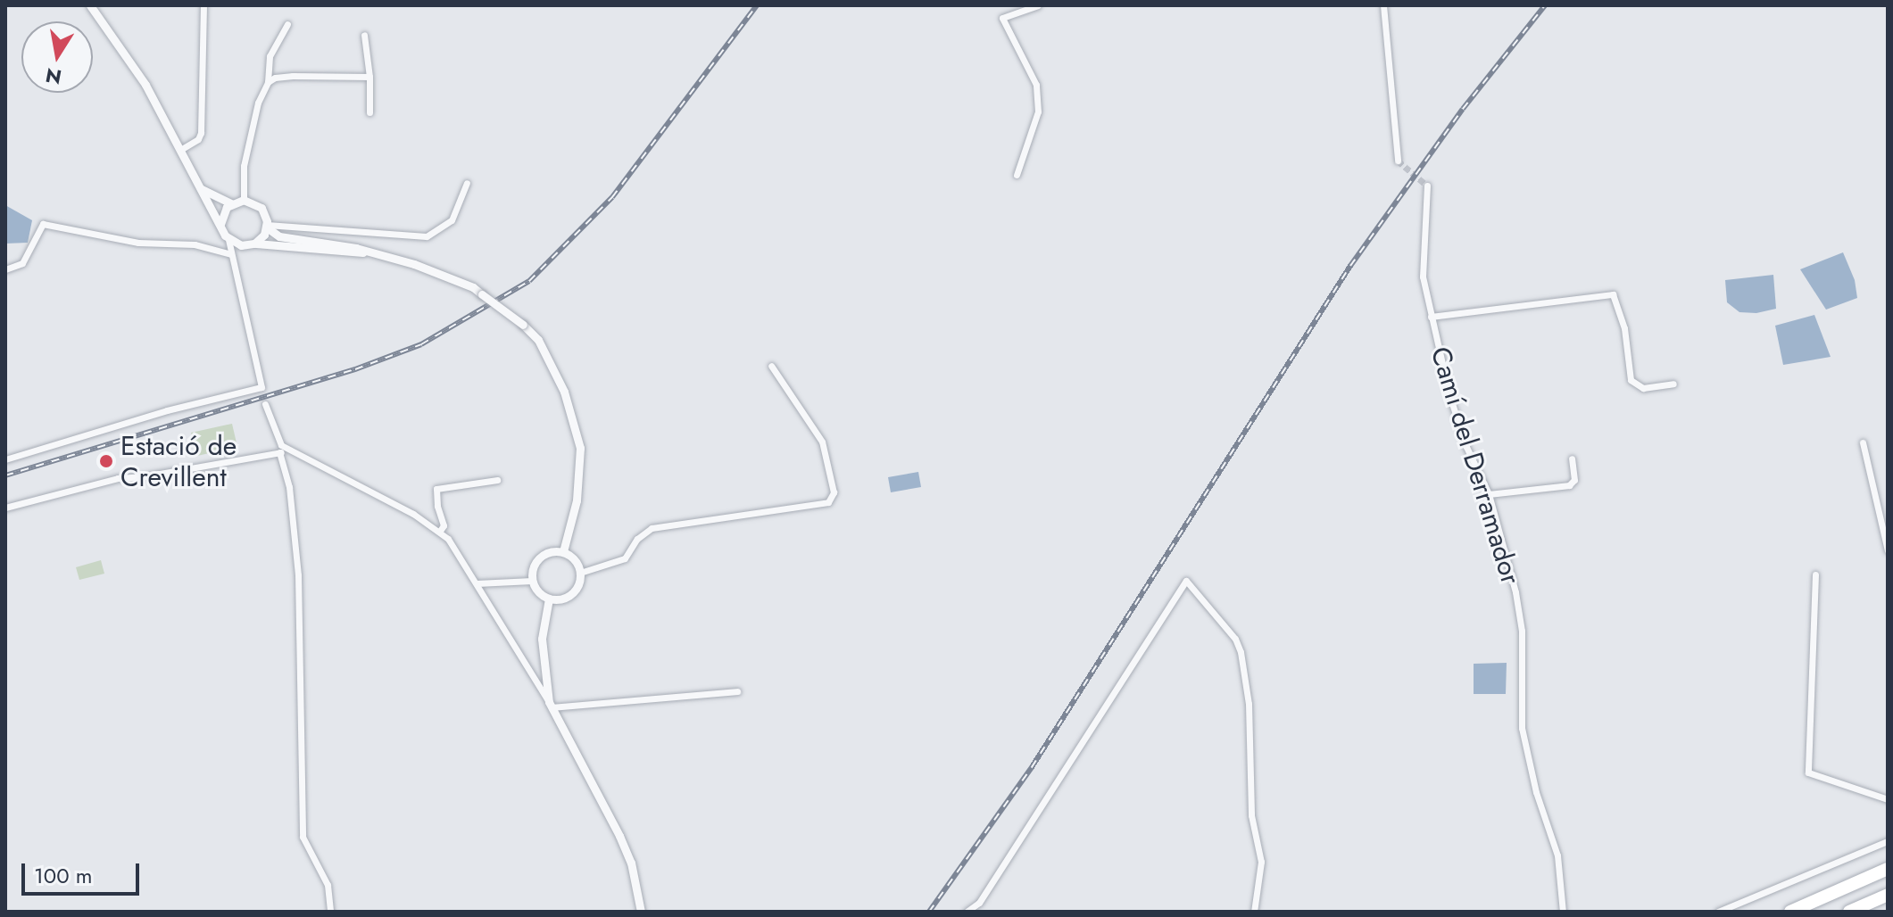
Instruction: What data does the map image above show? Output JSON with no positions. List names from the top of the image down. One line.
{"streets":{"street":["Camí del Derramador"]},"places":["Estació de Crevillent"],"scale_bar":"100 m","north":"bottom"}
